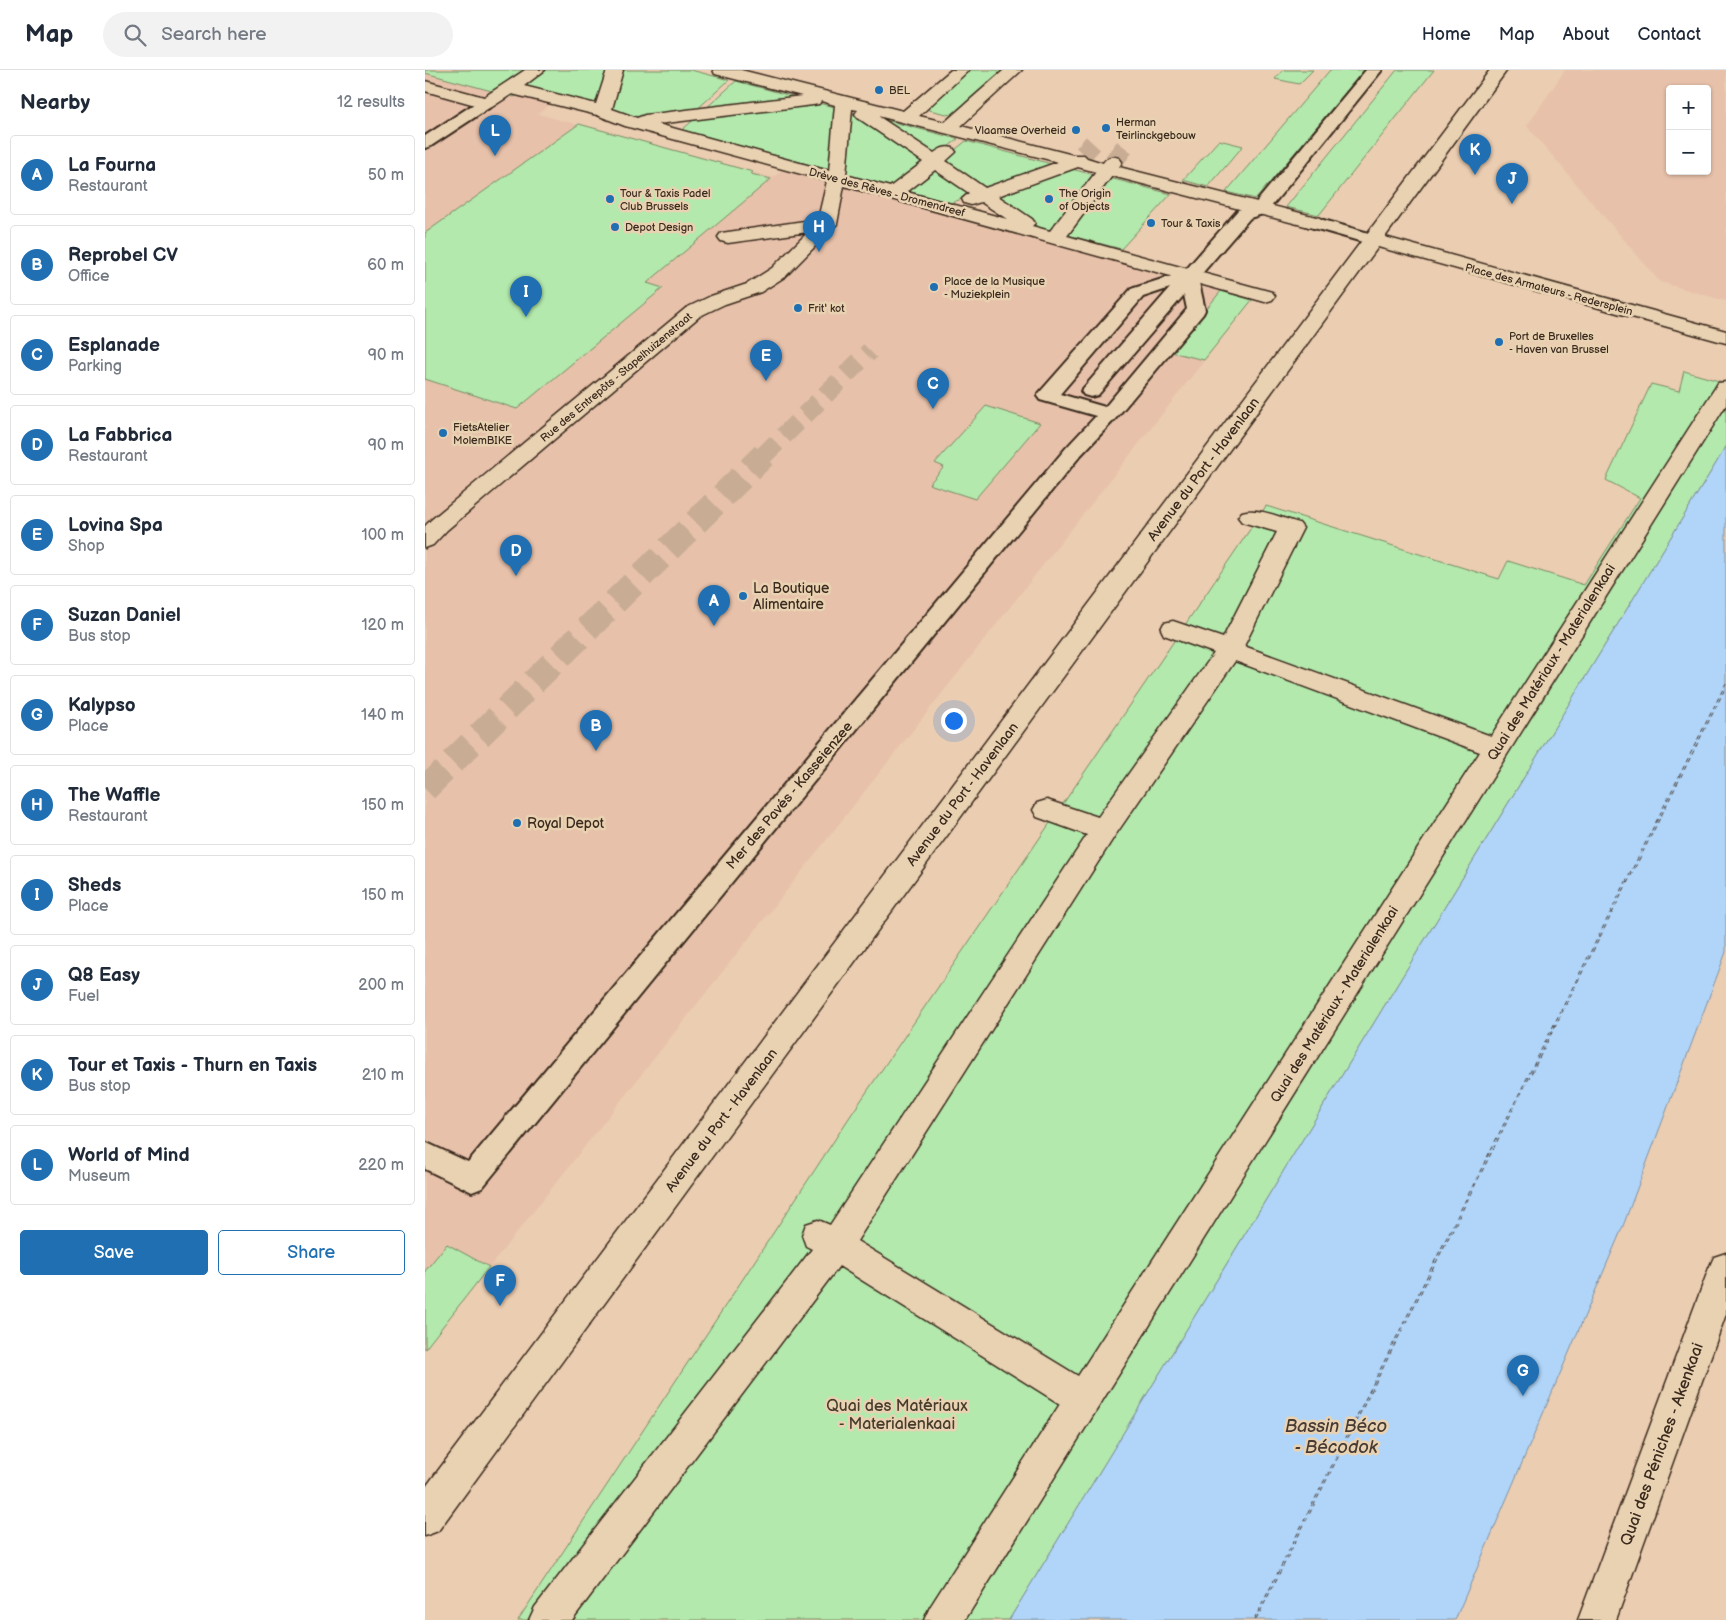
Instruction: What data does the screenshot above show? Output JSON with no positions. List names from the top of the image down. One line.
{"streets":{"street":["Drève des Rêves - Dromendreef","Place des Armateurs - Redersplein","Rue des Entrepôts - Stapelhuizenstraat","Avenue du Port - Havenlaan","Quai des Matériaux - Materialenkaai","Quai des Péniches - Akenkaai"],"lane":["Mer des Pavés - Kasseienzee"]},"crossings":[["Drève des Rêves - Dromendreef","Mer des Pavés - Kasseienzee"],["Place des Armateurs - Redersplein","Avenue du Port - Havenlaan"]],"water":["Bassin Béco - Bécodok"],"parks":["Quai des Matériaux - Materialenkaai"],"places":["BEL","Herman Teirlinckgebouw","Vlaamse Overheid","Tour & Taxis Padel Club Brussels","The Origin of Objects","Tour & Taxis","Depot Design","Place de la Musique - Muziekplein","Frit' kot","Port de Bruxelles - Haven van Brussel","FietsAtelier MolemBIKE","La Boutique Alimentaire","Royal Depot"],"page":{"header":"Map","search":"Search here","nav":["Home","Map","About","Contact"],"heading":["Nearby","12 results"],"map_buttons":["+","−"],"pins":["L","K","J","H","I","E","C","D","A","B","F","G"],"list":[{"mark":"A","name":"La Fourna","note":"Restaurant","value":"50 m"},{"mark":"B","name":"Reprobel CV","note":"Office","value":"60 m"},{"mark":"C","name":"Esplanade","note":"Parking","value":"90 m"},{"mark":"D","name":"La Fabbrica","note":"Restaurant","value":"90 m"},{"mark":"E","name":"Lovina Spa","note":"Shop","value":"100 m"},{"mark":"F","name":"Suzan Daniel","note":"Bus stop","value":"120 m"},{"mark":"G","name":"Kalypso","note":"Place","value":"140 m"},{"mark":"H","name":"The Waffle","note":"Restaurant","value":"150 m"},{"mark":"I","name":"Sheds","note":"Place","value":"150 m"},{"mark":"J","name":"Q8 Easy","note":"Fuel","value":"200 m"},{"mark":"K","name":"Tour et Taxis - Thurn en Taxis","note":"Bus stop","value":"210 m"},{"mark":"L","name":"World of Mind","note":"Museum","value":"220 m"}],"buttons":["Save","Share"]}}
